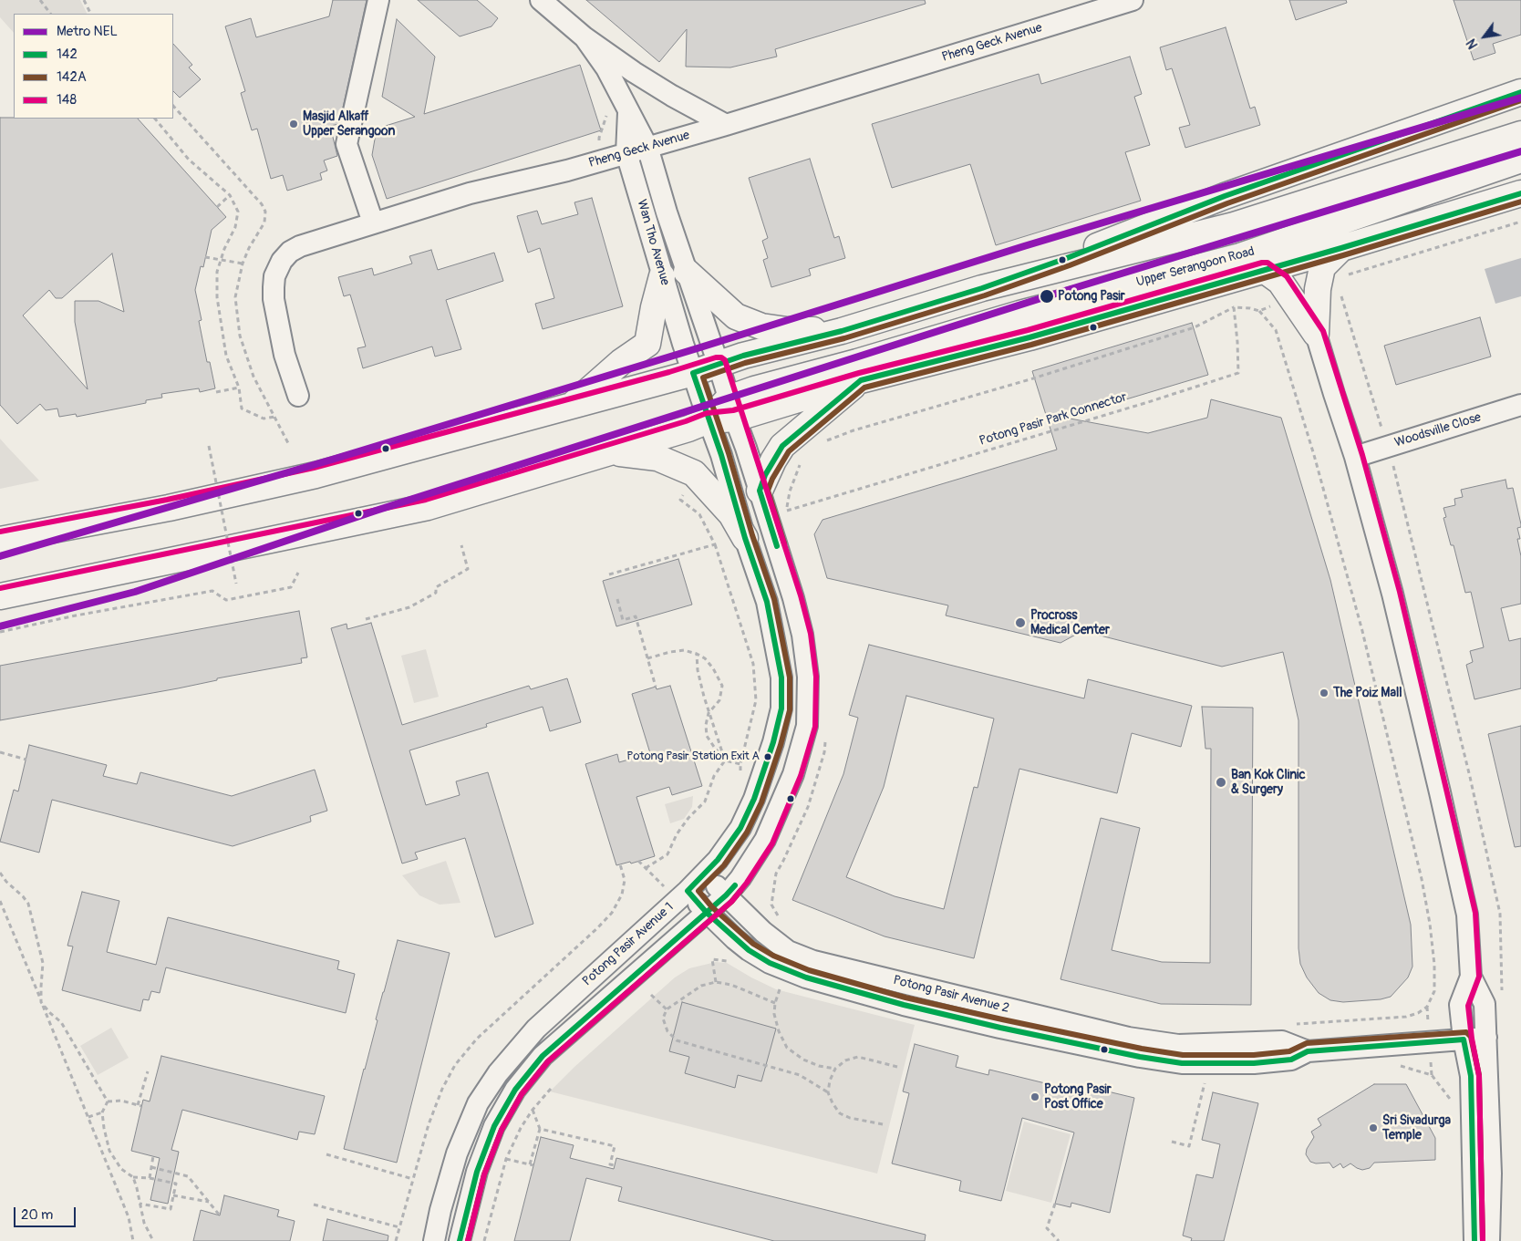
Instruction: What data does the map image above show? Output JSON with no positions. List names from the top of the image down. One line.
{"streets":{"main road":["Upper Serangoon Road"],"street":["Pheng Geck Avenue","Wan Tho Avenue","Woodsville Close","Potong Pasir Avenue 1","Potong Pasir Avenue 2"],"path":["Potong Pasir Park Connector"]},"crossings":[["Pheng Geck Avenue","Wan Tho Avenue"],["Wan Tho Avenue","Potong Pasir Avenue 1"],["Upper Serangoon Road","Potong Pasir Avenue 1"],["Potong Pasir Avenue 1","Potong Pasir Avenue 2"]],"places":["Masjid Alkaff Upper Serangoon","Potong Pasir","Procross Medical Center","The Poiz Mall","Potong Pasir Station Exit A","Ban Kok Clinic & Surgery","Potong Pasir Post Office","Sri Sivadurga Temple"],"lines":["transit line 142","metro line NEL","transit line 142A","transit line 148"],"legend":["Metro NEL","142","142A","148"],"scale_bar":"20 m","north":"bottom left"}
